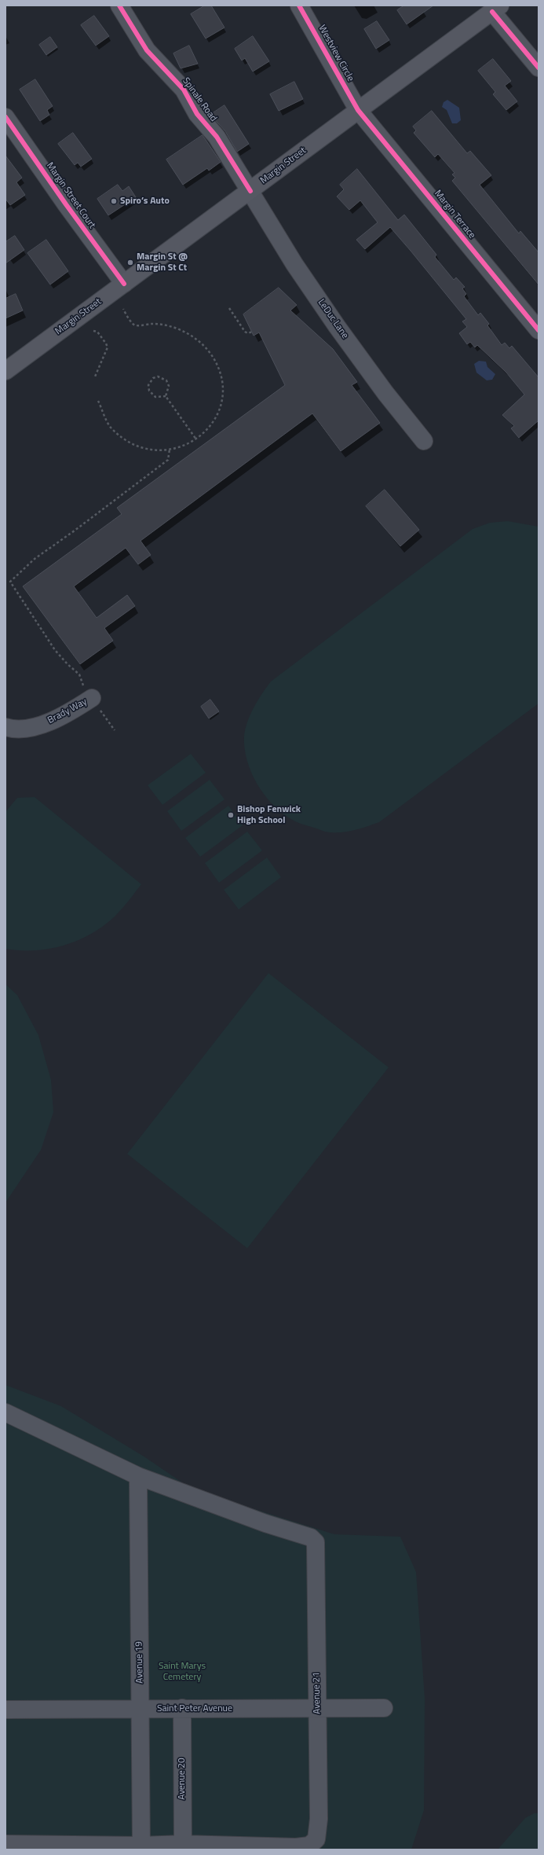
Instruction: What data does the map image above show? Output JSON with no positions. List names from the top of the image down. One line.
{"streets":{"main road":["Margin Street"],"street":["Westview Circle","Spinale Road","Margin Street Court","Margin Terrace","LeDuc Lane","Brady Way","Avenue 19","Avenue 21","Saint Peter Avenue","Avenue 20"]},"crossings":[["Westview Circle","Margin Street"],["Westview Circle","Margin Terrace"],["Spinale Road","Margin Street"],["Spinale Road","LeDuc Lane"],["Margin Street","Margin Street Court"],["Margin Street","Margin Terrace"],["Margin Street","LeDuc Lane"],["Avenue 19","Avenue 21"],["Avenue 19","Saint Peter Avenue"],["Avenue 21","Saint Peter Avenue"],["Avenue 21","Avenue 20"],["Saint Peter Avenue","Avenue 20"]],"parks":["Saint Marys Cemetery"],"places":["Spiro’s Auto","Margin St @ Margin St Ct","Bishop Fenwick High School"]}
